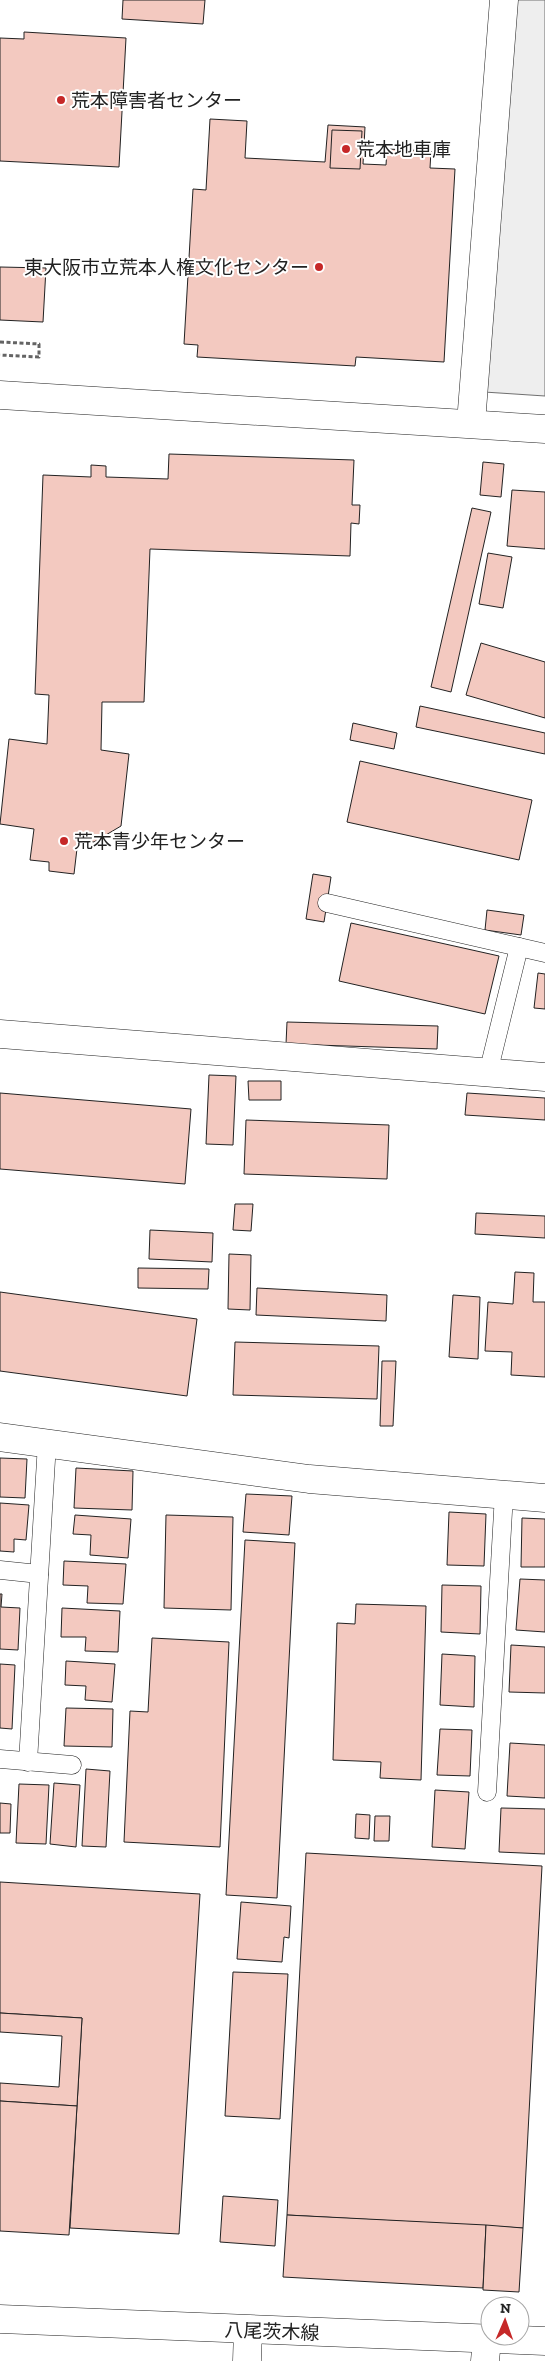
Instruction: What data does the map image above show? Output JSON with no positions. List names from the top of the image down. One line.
{"streets":{"street":["八尾茨木線"]},"places":["荒本障害者センター","荒本地車庫","東大阪市立荒本人権文化センター","荒本青少年センター"],"north":"top"}
